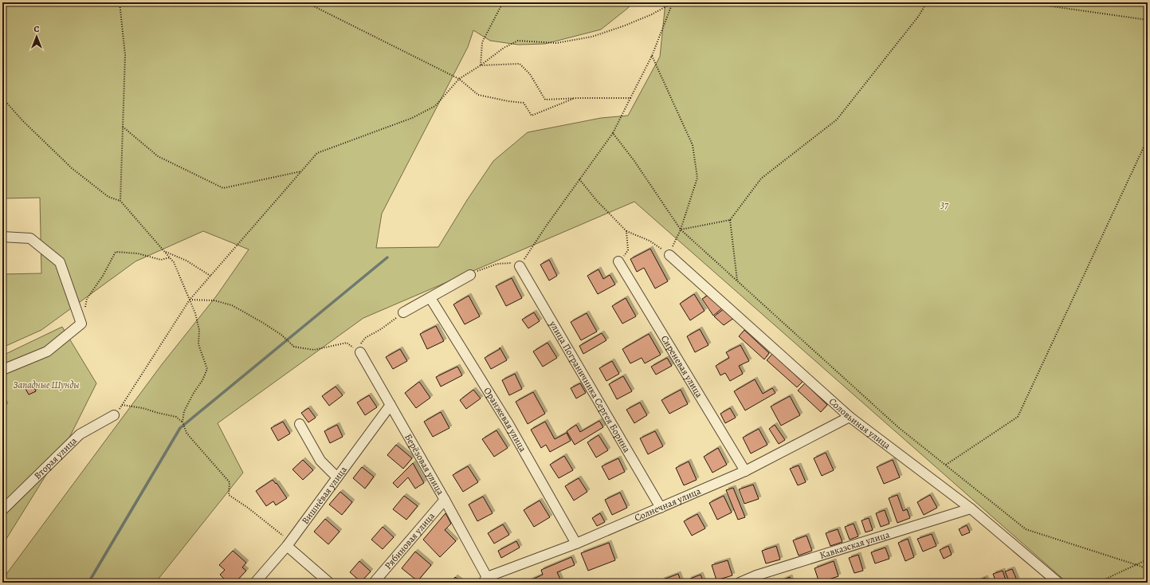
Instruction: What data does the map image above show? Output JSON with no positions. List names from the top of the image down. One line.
{"streets":{"street":["Сиреневая улица","улица Пограничника Сергея Борина","Оранжевая улица","Соловьиная улица","Вторая улица","Берёзовая улица","Вишнёвая улица","Солнечная улица","Рябиновая улица","Кавказская улица"]},"crossings":[["Сиреневая улица","Солнечная улица"],["улица Пограничника Сергея Борина","Солнечная улица"],["Оранжевая улица","Солнечная улица"],["Соловьиная улица","Солнечная улица"],["Соловьиная улица","Кавказская улица"],["Берёзовая улица","Вишнёвая улица"],["Берёзовая улица","Солнечная улица"],["Берёзовая улица","Рябиновая улица"]],"parks":["37","Западные Шунды"],"north":"top"}
